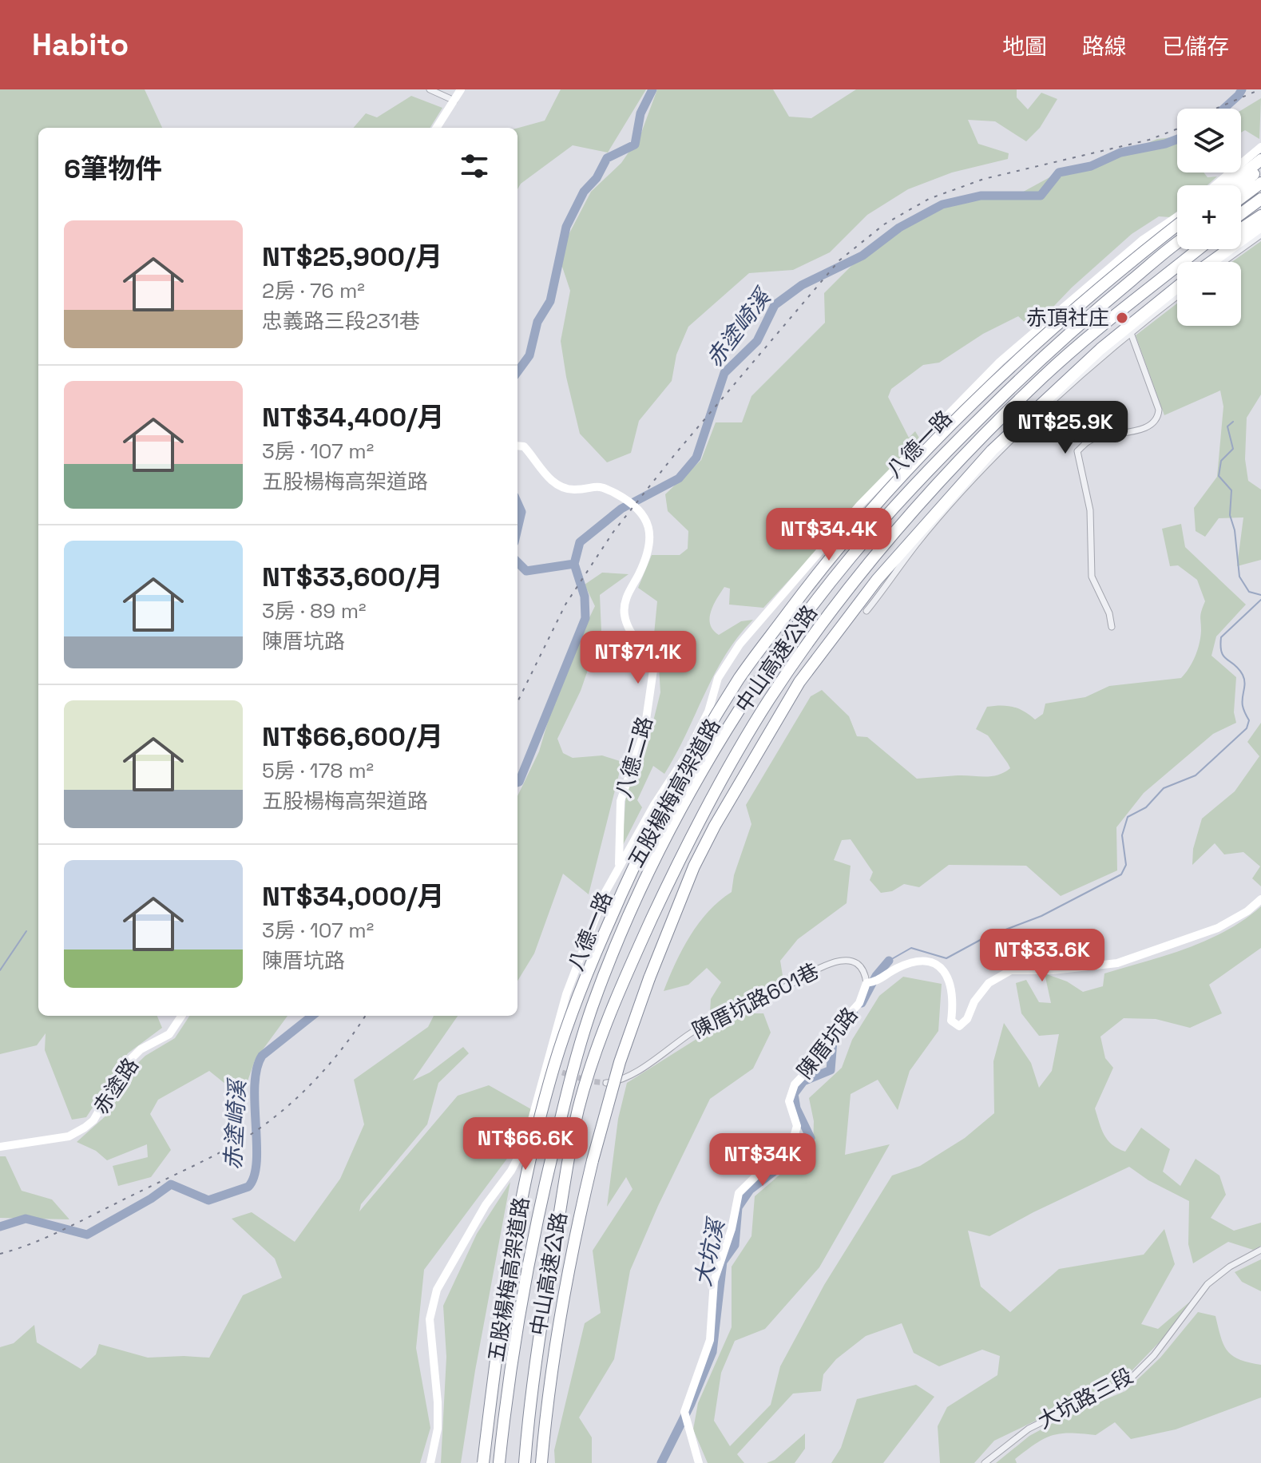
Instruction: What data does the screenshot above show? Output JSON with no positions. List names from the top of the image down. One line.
{"streets":{"highway":["中山高速公路","五股楊梅高架道路"],"street":["八德一路","八德二路","陳厝坑路601巷","陳厝坑路","赤塗路","大坑路三段"]},"crossings":[["八德一路","八德二路"],["陳厝坑路601巷","陳厝坑路"]],"water":["赤塗崎溪","大坑溪"],"places":["赤頂社庄"],"page":{"header":"Habito","nav":["地圖","路線","已儲存"],"map_buttons":["+","−"],"heading":"6筆物件","list":[{"name":"NT$25,900/月","note":"2房 · 76 m² · 忠義路三段231巷"},{"name":"NT$34,400/月","note":"3房 · 107 m² · 五股楊梅高架道路"},{"name":"NT$33,600/月","note":"3房 · 89 m² · 陳厝坑路"},{"name":"NT$66,600/月","note":"5房 · 178 m² · 五股楊梅高架道路"},{"name":"NT$34,000/月","note":"3房 · 107 m² · 陳厝坑路"}],"price":["NT$25.9K","NT$34.4K","NT$71.1K","NT$33.6K","NT$66.6K","NT$34K"]}}
